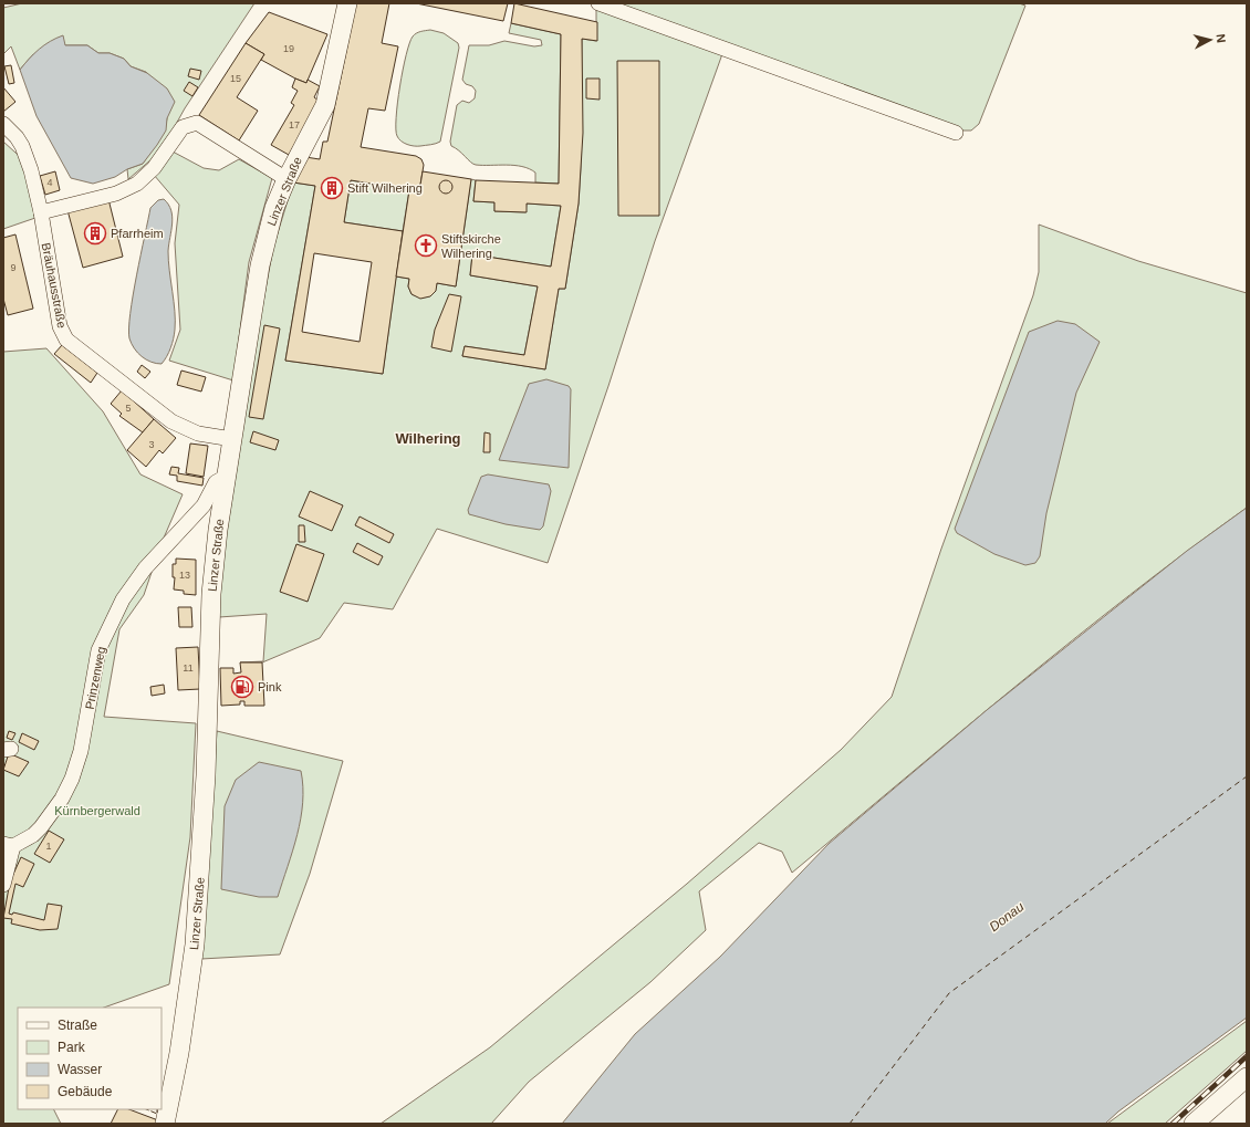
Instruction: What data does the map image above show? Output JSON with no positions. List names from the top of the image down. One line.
{"streets":{"main road":["Linzer Straße"],"street":["Bräuhausstraße","Prinzenweg"]},"crossings":[["Linzer Straße","Bräuhausstraße"],["Linzer Straße","Prinzenweg"]],"districts":["Wilhering"],"water":["Donau"],"parks":["Kürnbergerwald"],"places":{"building":["Stift Wilhering","Pfarrheim"],"church":["Stiftskirche Wilhering"],"fuel station":["Pink"]},"house_numbers":["19","15","17","4","9","5","3","13","11","1"],"legend":["Straße","Park","Wasser","Gebäude"],"north":"right"}
